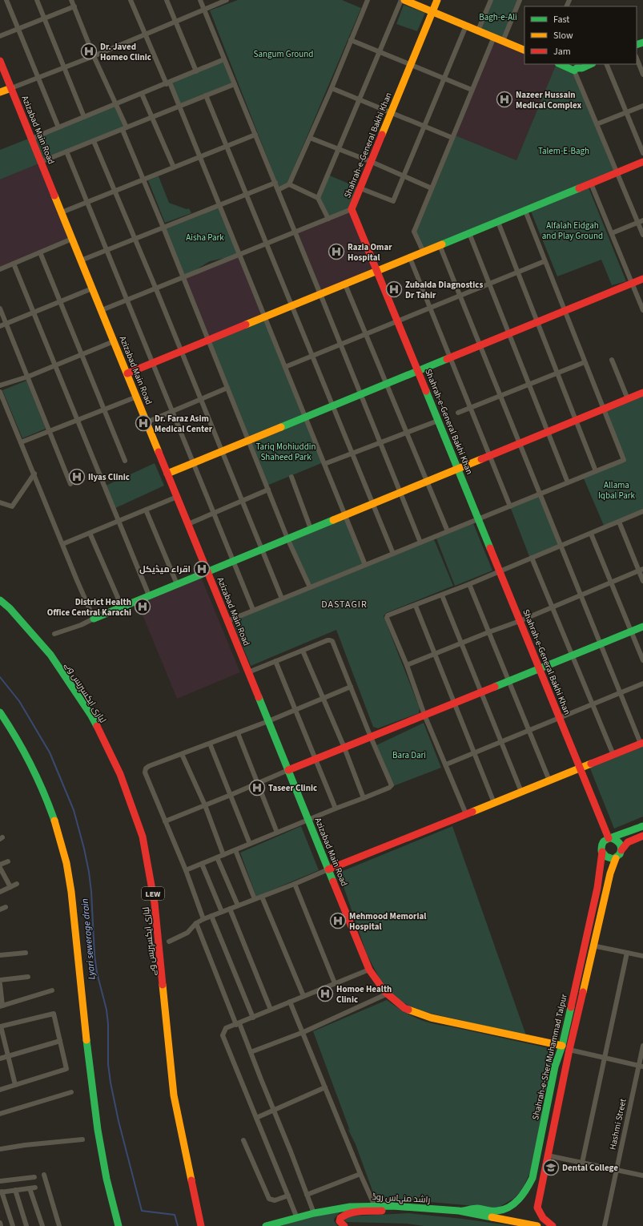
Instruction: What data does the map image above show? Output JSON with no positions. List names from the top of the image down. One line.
{"streets":{"main road":["Azizabad Main Road","Shahrah-e-General Bakhi Khan","لیاری ایکسپریس وے","LEW","Shahrah-e-Sher Muhammad Talpur","راشد منہاس روڈ"],"street":["Hashmi Street"]},"crossings":[["Azizabad Main Road","Shahrah-e-Sher Muhammad Talpur"],["Shahrah-e-General Bakhi Khan","Shahrah-e-Sher Muhammad Talpur"],["Shahrah-e-Sher Muhammad Talpur","راشد منہاس روڈ"]],"districts":["DASTAGIR"],"water":["Lyari sewerage drain"],"parks":["Bagh-e-Ali","Sangum Ground","Talem-E-Bagh","Alfalah Eidgah and Play Ground","Aisha Park","Tariq Mohiuddin Shaheed Park","Allama Iqbal Park","Bara Dari"],"places":{"hospital":["Dr. Javed Homeo Clinic","Nazeer Hussain Medical Complex","Razia Omar Hospital","Zubaida Diagnostics Dr Tahir","Dr. Faraz Asim Medical Center","Ilyas Clinic","اقراء میڈیکل","District Health Office Central Karachi","Taseer Clinic","Mehmood Memorial Hospital","Homoe Health Clinic"],"school or university":["Dental College"]},"legend":["Fast","Slow","Jam"]}
